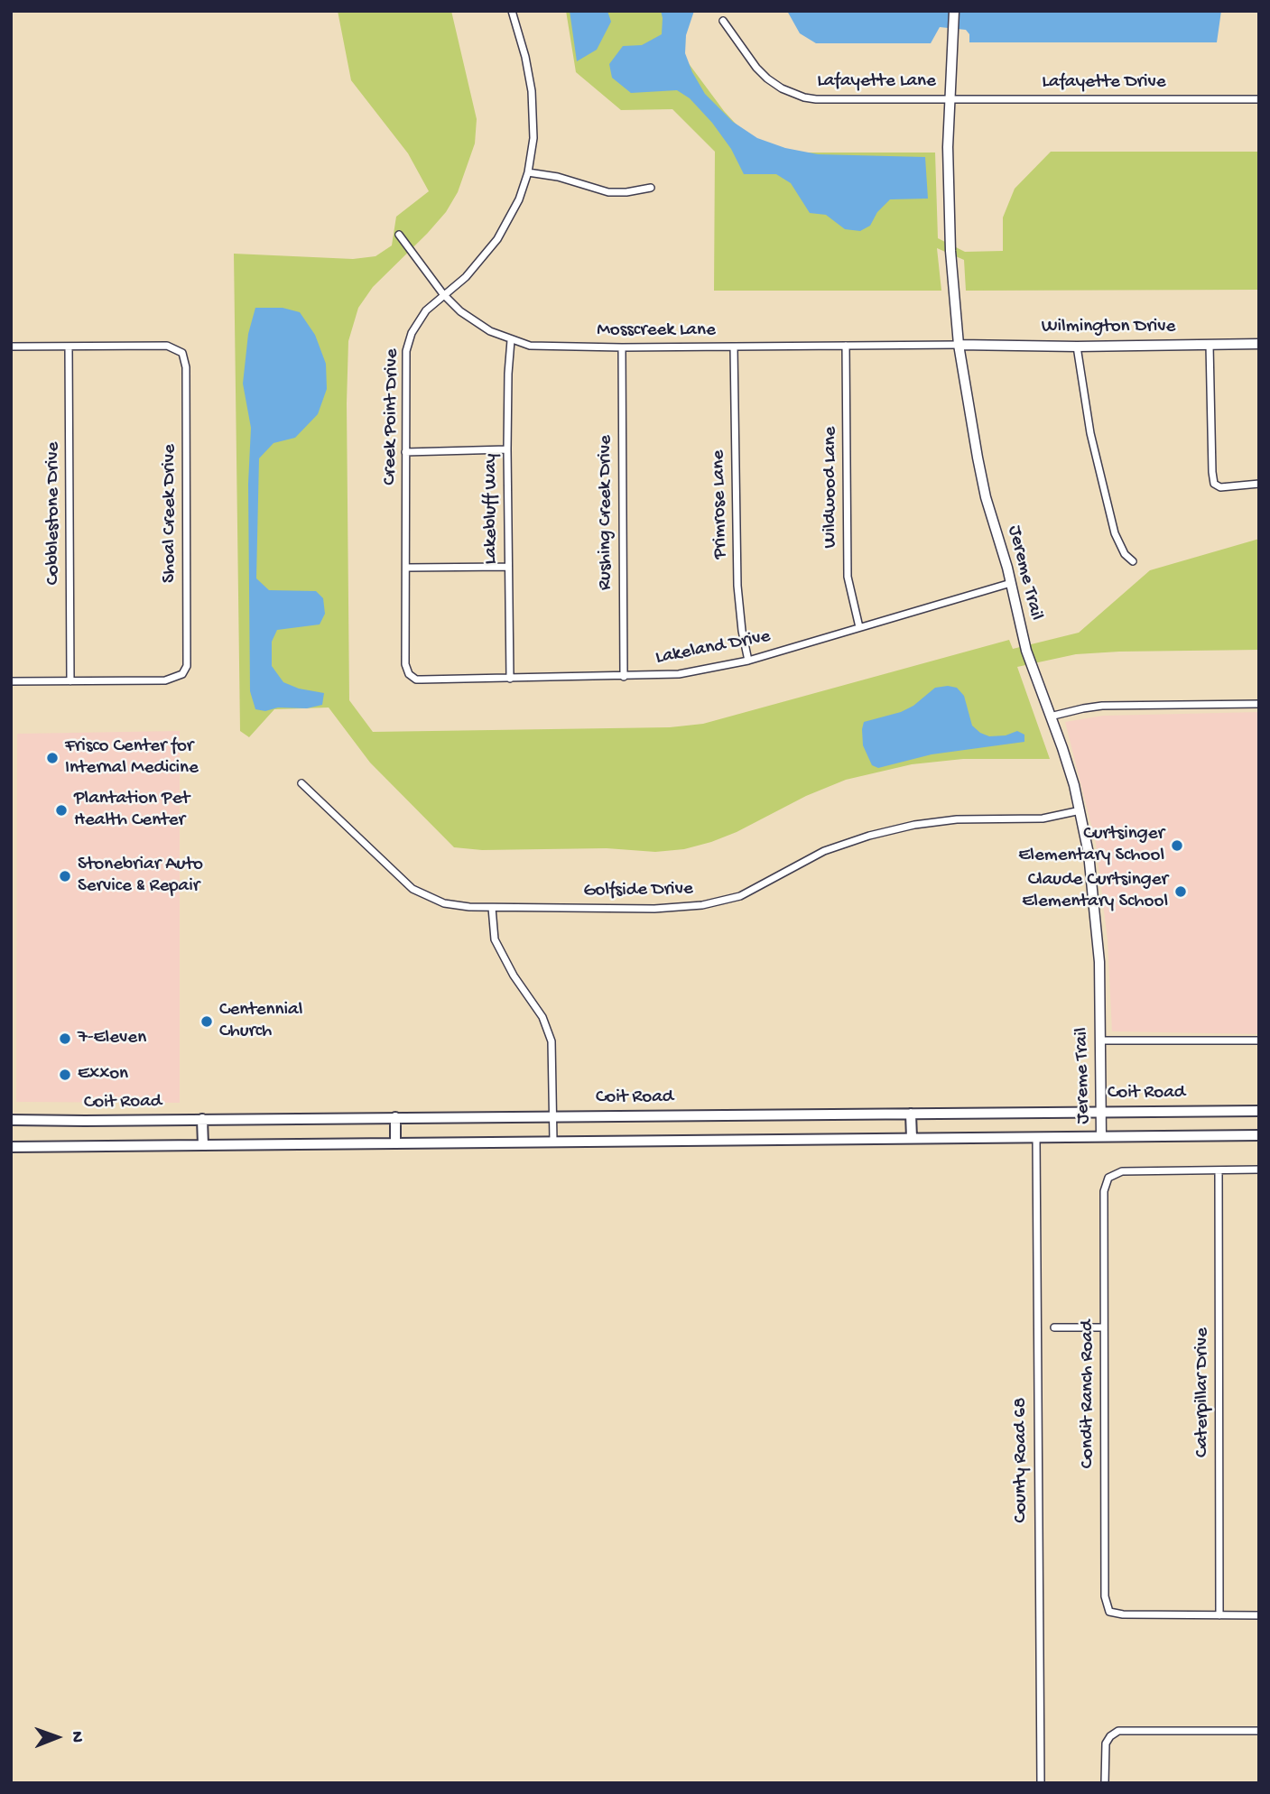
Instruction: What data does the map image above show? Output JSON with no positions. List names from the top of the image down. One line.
{"streets":{"main road":["Coit Road"],"street":["Lafayette Lane","Lafayette Drive","Wilmington Drive","Mosscreek Lane","Creek Point Drive","Wildwood Lane","Primrose Lane","Lakebluff Way","Rushing Creek Drive","Cobblestone Drive","Shoal Creek Drive","Jereme Trail","Lakeland Drive","Golfside Drive","Caterpillar Drive","Condit Ranch Road","County Road 68"]},"crossings":[["Lafayette Lane","Lafayette Drive"],["Lafayette Lane","Jereme Trail"],["Lafayette Drive","Jereme Trail"],["Wilmington Drive","Mosscreek Lane"],["Wilmington Drive","Jereme Trail"],["Mosscreek Lane","Creek Point Drive"],["Mosscreek Lane","Wildwood Lane"],["Mosscreek Lane","Primrose Lane"],["Mosscreek Lane","Lakebluff Way"],["Mosscreek Lane","Rushing Creek Drive"],["Mosscreek Lane","Jereme Trail"],["Creek Point Drive","Lakeland Drive"],["Wildwood Lane","Lakeland Drive"],["Primrose Lane","Lakeland Drive"],["Lakebluff Way","Lakeland Drive"],["Rushing Creek Drive","Lakeland Drive"],["Cobblestone Drive","Shoal Creek Drive"],["Jereme Trail","Lakeland Drive"],["Jereme Trail","Golfside Drive"],["Jereme Trail","Coit Road"],["Caterpillar Drive","Condit Ranch Road"]],"places":["Frisco Center for Internal Medicine","Plantation Pet Health Center","Curtsinger Elementary School","Stonebriar Auto Service & Repair","Claude Curtsinger Elementary School","Centennial Church","7-Eleven","Exxon"],"north":"right"}
